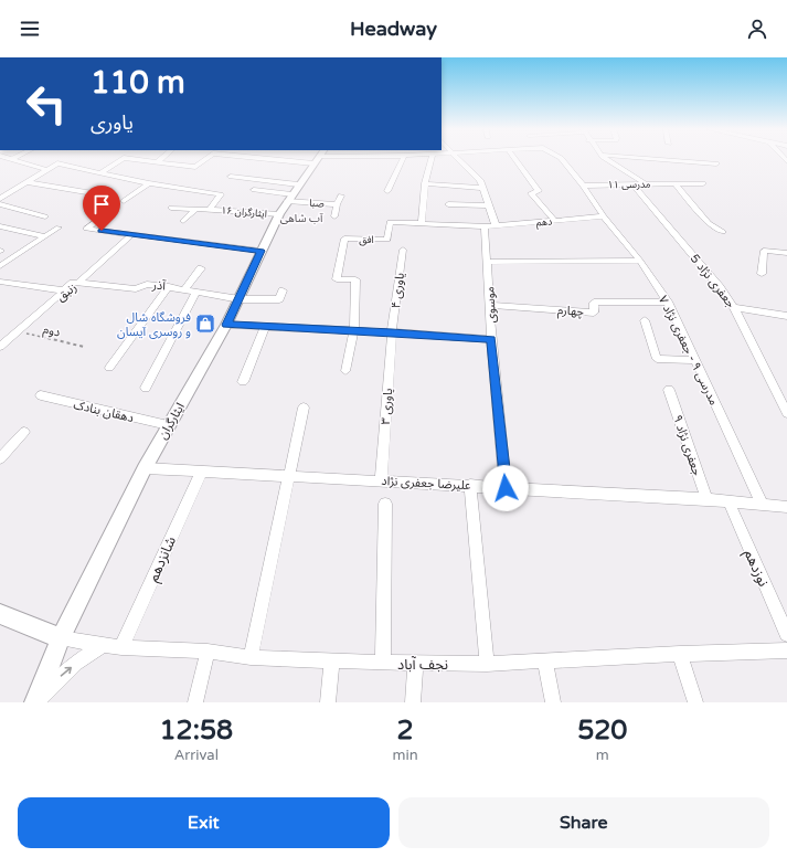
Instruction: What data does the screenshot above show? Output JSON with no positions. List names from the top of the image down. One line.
{"streets":{"main road":["ایثارگران"],"street":["مدرسی ۱۱","صبا","ایثارگران ۱۶","دهم","افق","جعفری نژاد 5","آذر","یاوری ۴","زنبق","موسوی","چهارم","مدرسی ۹ - جعفری نژاد ۷","یاوری ۳","دهقان بنادک","جعفری نژاد ۹","علیرضا جعفری نژاد","شانزدهم","نوزدهم","نجف آباد"],"path":["دوم"]},"crossings":[["مدرسی ۱۱","جعفری نژاد 5"],["مدرسی ۱۱","مدرسی ۹ - جعفری نژاد ۷"],["صبا","ایثارگران"],["ایثارگران ۱۶","ایثارگران"],["دهم","افق"],["دهم","موسوی"],["دهم","مدرسی ۹ - جعفری نژاد ۷"],["افق","موسوی"],["آذر","زنبق"],["آذر","ایثارگران"],["یاوری ۴","یاوری ۳"],["زنبق","دوم"],["موسوی","چهارم"],["موسوی","علیرضا جعفری نژاد"],["چهارم","مدرسی ۹ - جعفری نژاد ۷"],["مدرسی ۹ - جعفری نژاد ۷","علیرضا جعفری نژاد"],["یاوری ۳","علیرضا جعفری نژاد"],["دهقان بنادک","ایثارگران"],["ایثارگران","علیرضا جعفری نژاد"],["ایثارگران","نجف آباد"],["جعفری نژاد ۹","علیرضا جعفری نژاد"],["علیرضا جعفری نژاد","شانزدهم"],["علیرضا جعفری نژاد","نوزدهم"],["شانزدهم","نجف آباد"]],"districts":["آب شاهی"],"places":{"shop":["فروشگاه شال و روسری آیسان"]},"page":{"header":"Headway","turn":["110 m","یاوری"],"eta":["12:58","Arrival","2","min","520","m"],"buttons":["Exit","Share"]}}
